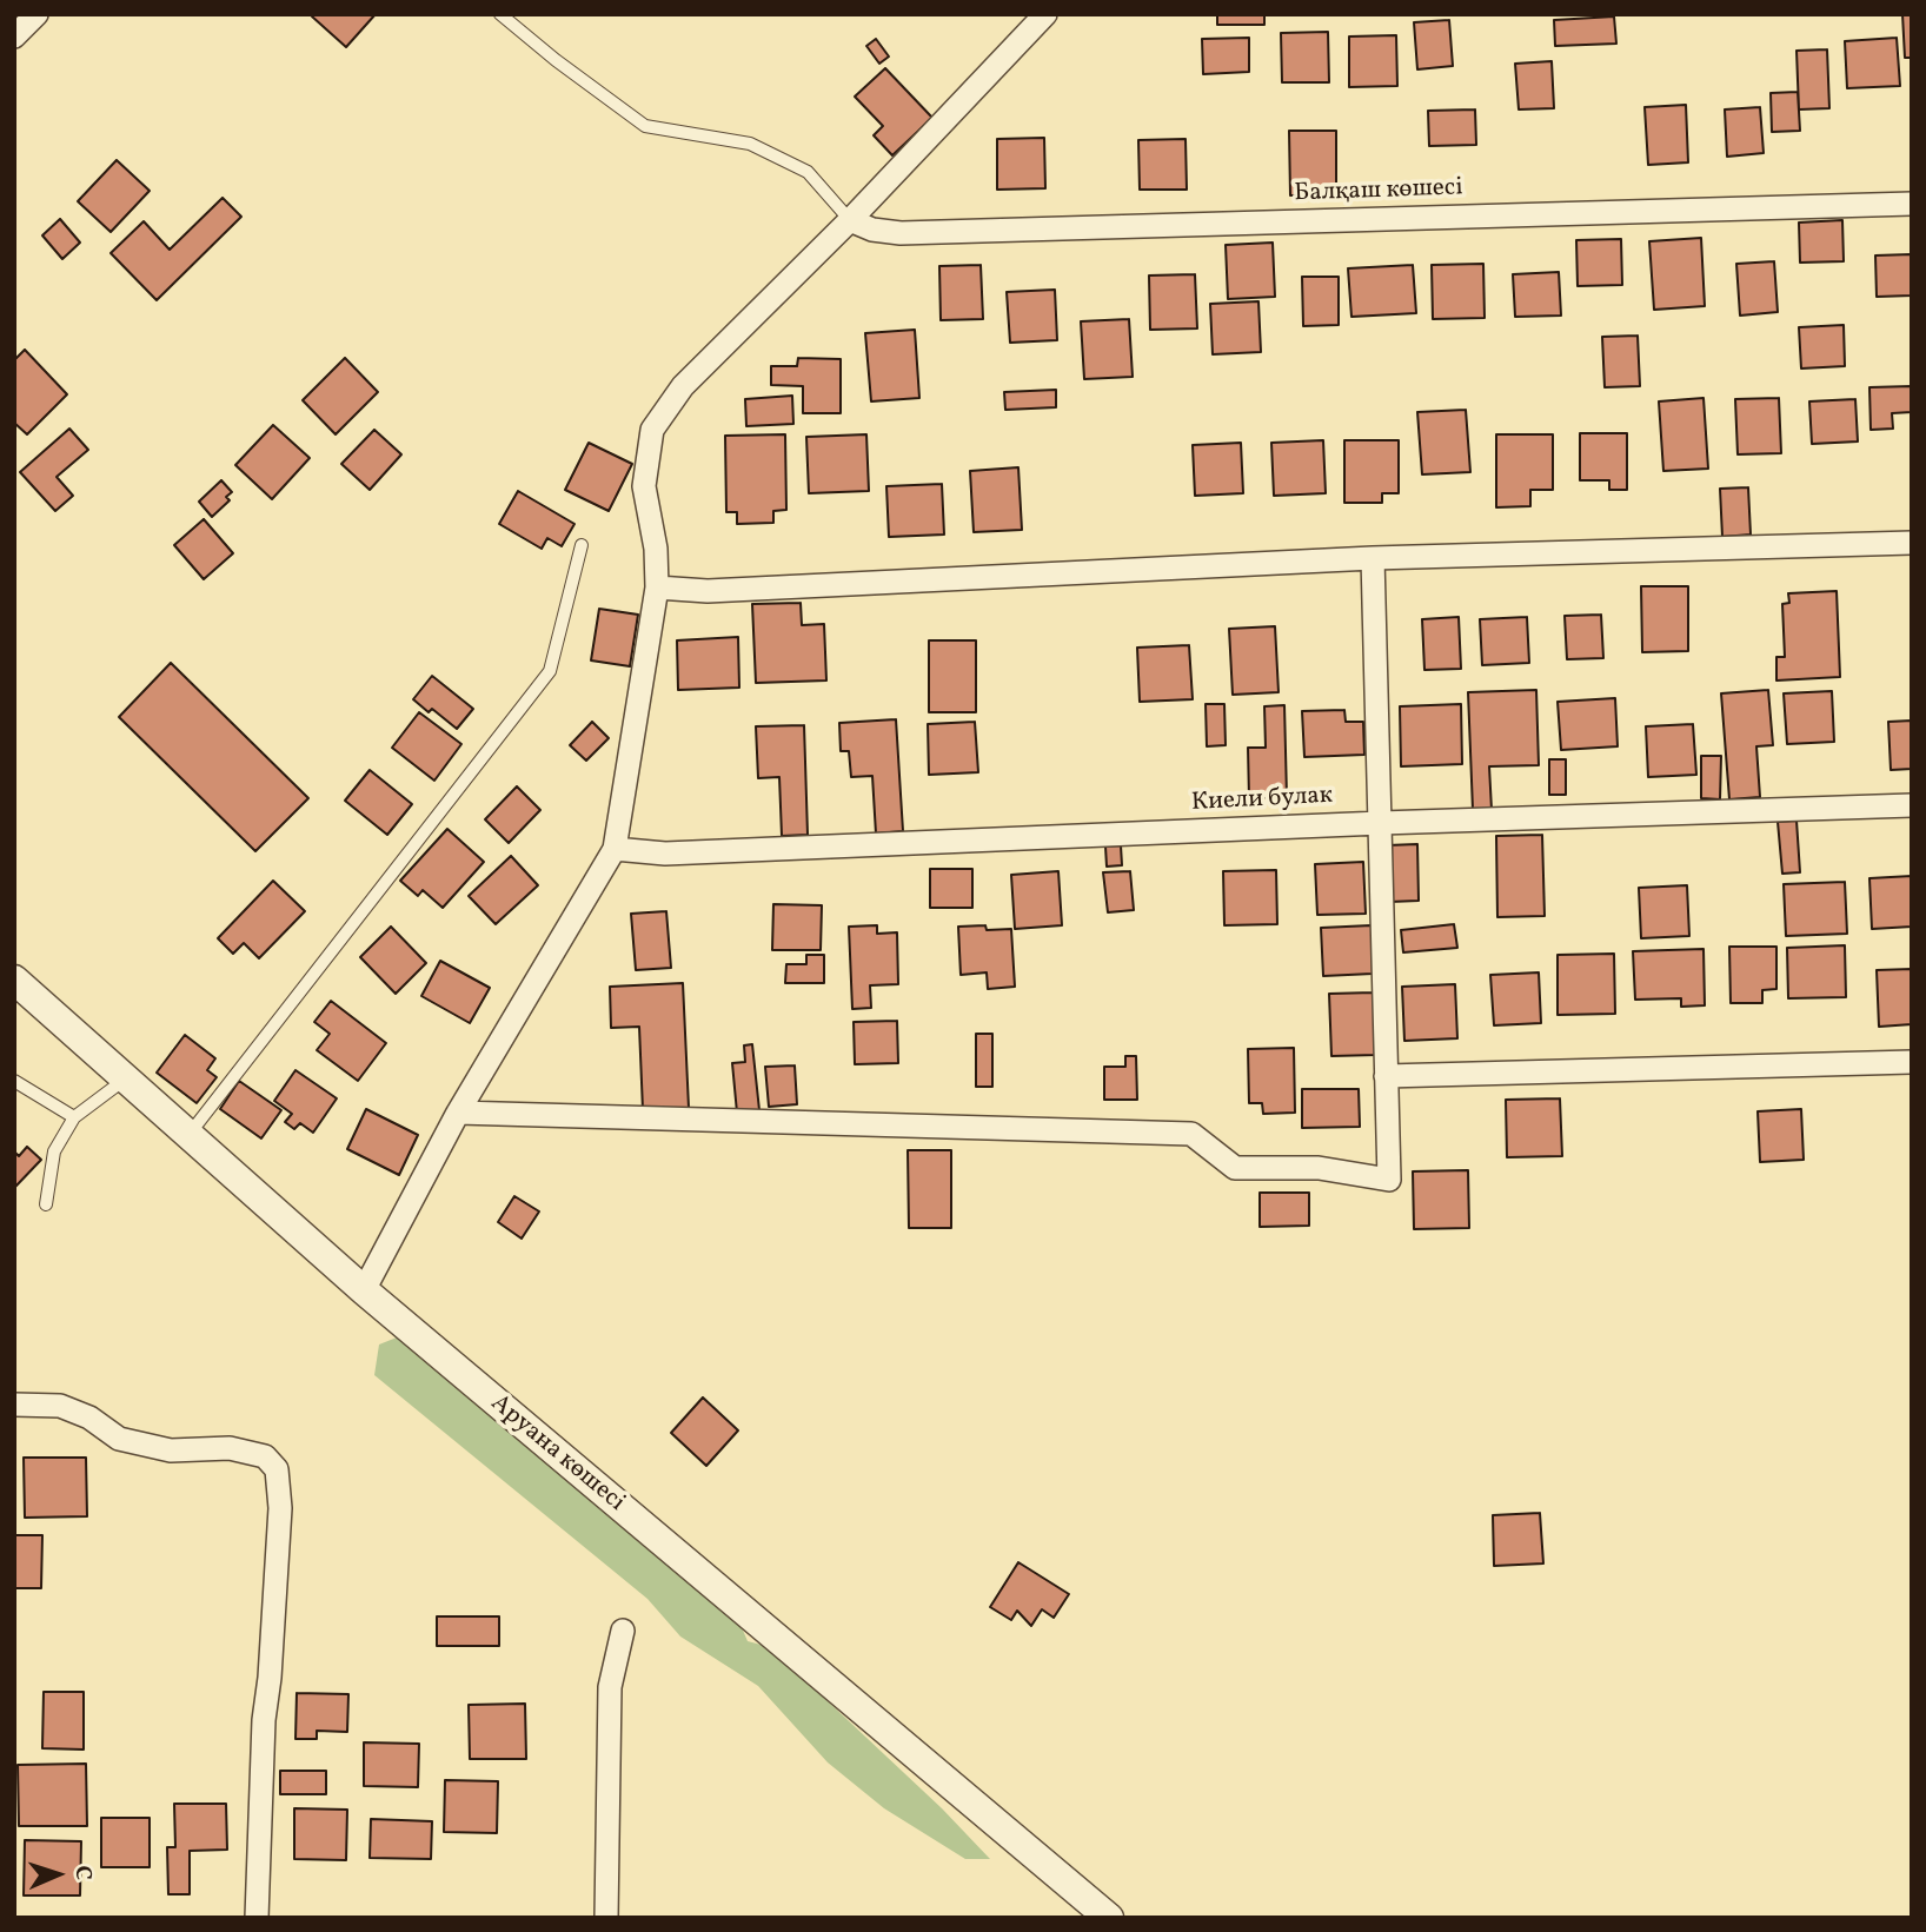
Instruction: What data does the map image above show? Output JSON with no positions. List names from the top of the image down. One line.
{"streets":{"street":["Балқаш көшесі","Киели булак","Аруана көшесі"]},"north":"right"}
